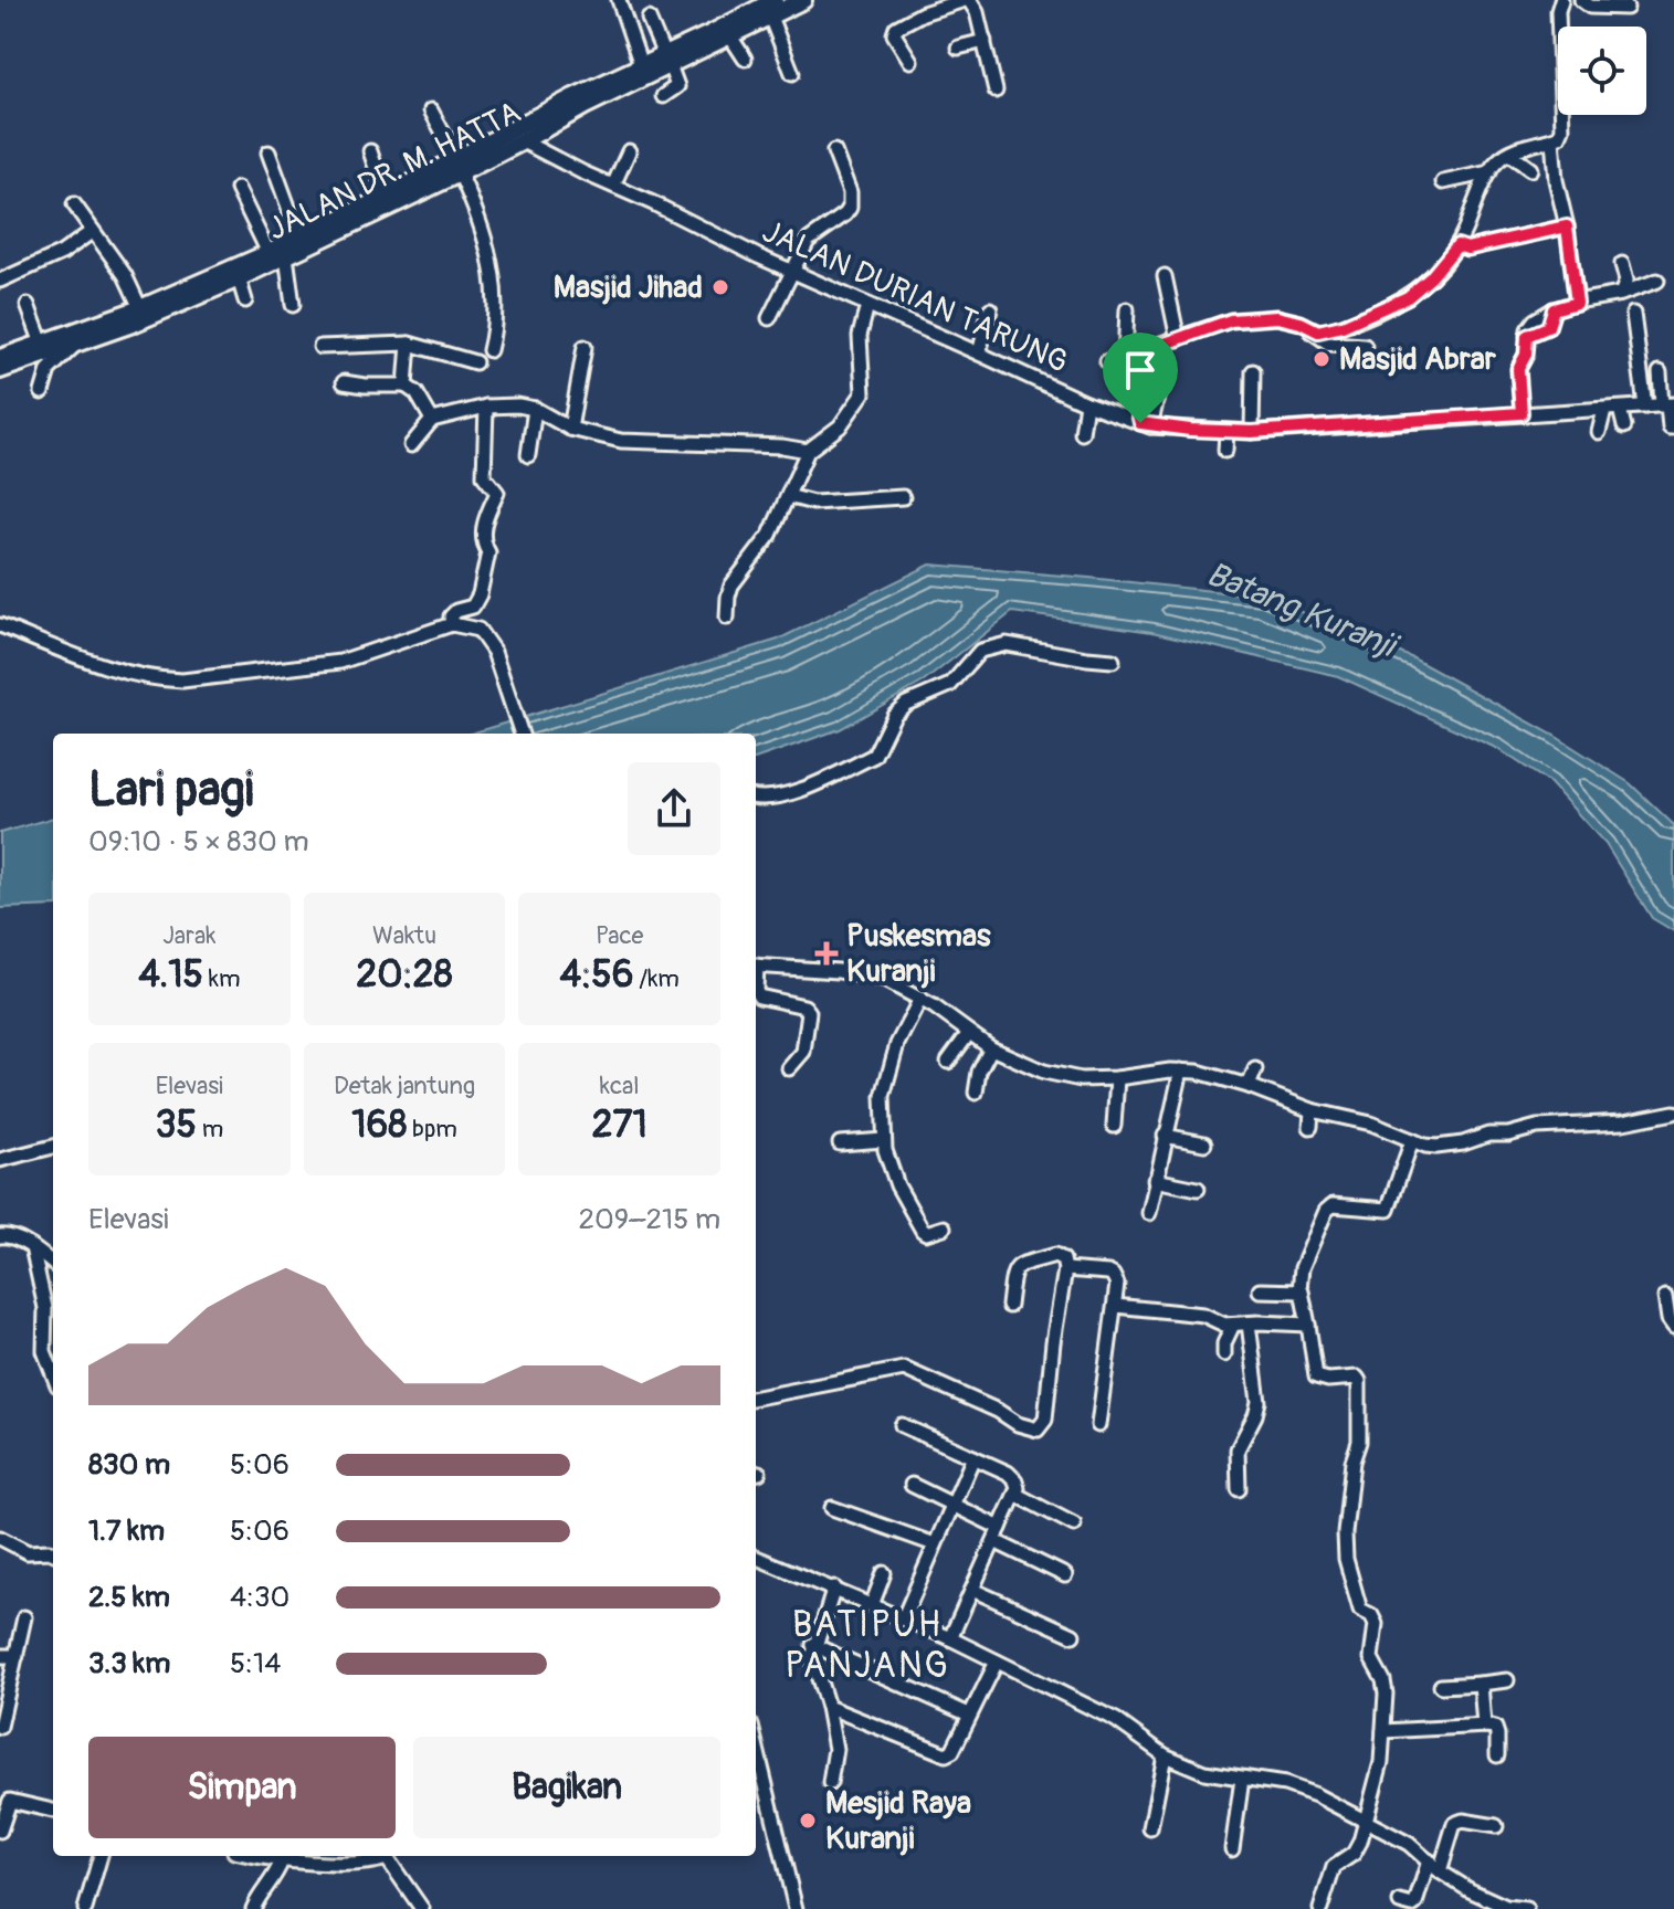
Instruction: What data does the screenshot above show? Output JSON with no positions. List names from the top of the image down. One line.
{"streets":{"main road":["JALAN DR. M. HATTA"],"street":["JALAN DURIAN TARUNG"]},"crossings":[["JALAN DR. M. HATTA","JALAN DURIAN TARUNG"]],"districts":["BATIPUH PANJANG"],"water":["Batang Kuranji"],"places":{"other":["Masjid Jihad","Masjid Abrar","Mesjid Raya Kuranji"],"health":["Puskesmas Kuranji"]},"page":{"heading":["Lari pagi","09:10 · 5 × 830 m"],"stats":[["Jarak","4.15 km"],["Waktu","20:28"],["Pace","4:56 /km"],["Elevasi","35 m"],["Detak jantung","168 bpm"],["kcal","271"]],"chart":["Elevasi","209–215 m"],"list":[{"name":"830 m","note":"5:06"},{"name":"1.7 km","note":"5:06"},{"name":"2.5 km","note":"4:30"},{"name":"3.3 km","note":"5:14"}],"buttons":["Simpan","Bagikan"]}}
